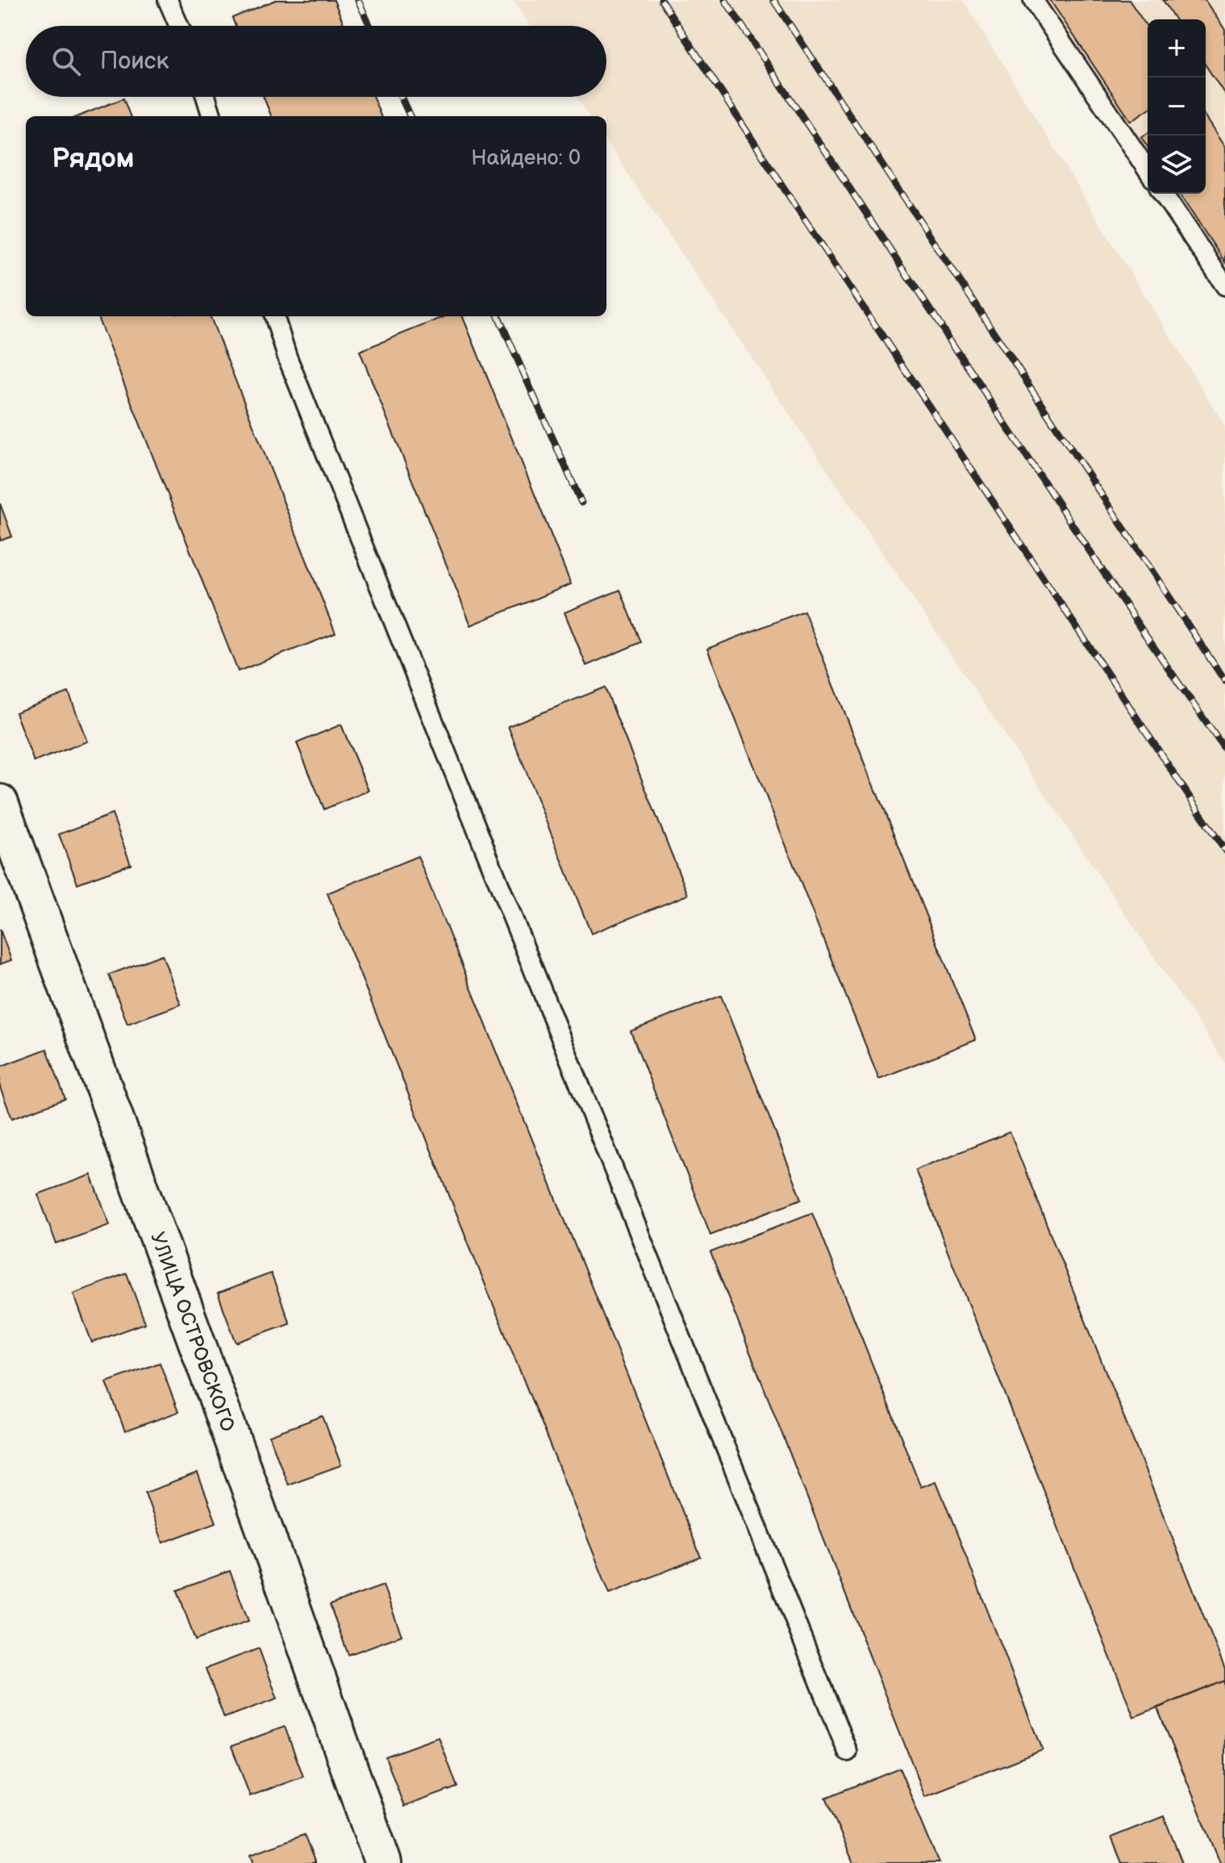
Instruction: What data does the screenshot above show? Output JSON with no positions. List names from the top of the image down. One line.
{"streets":{"street":["УЛИЦА ОСТРОВСКОГО"]},"page":{"map_buttons":["+","−"],"search":"Поиск","heading":["Рядом","Найдено: 0"]}}
